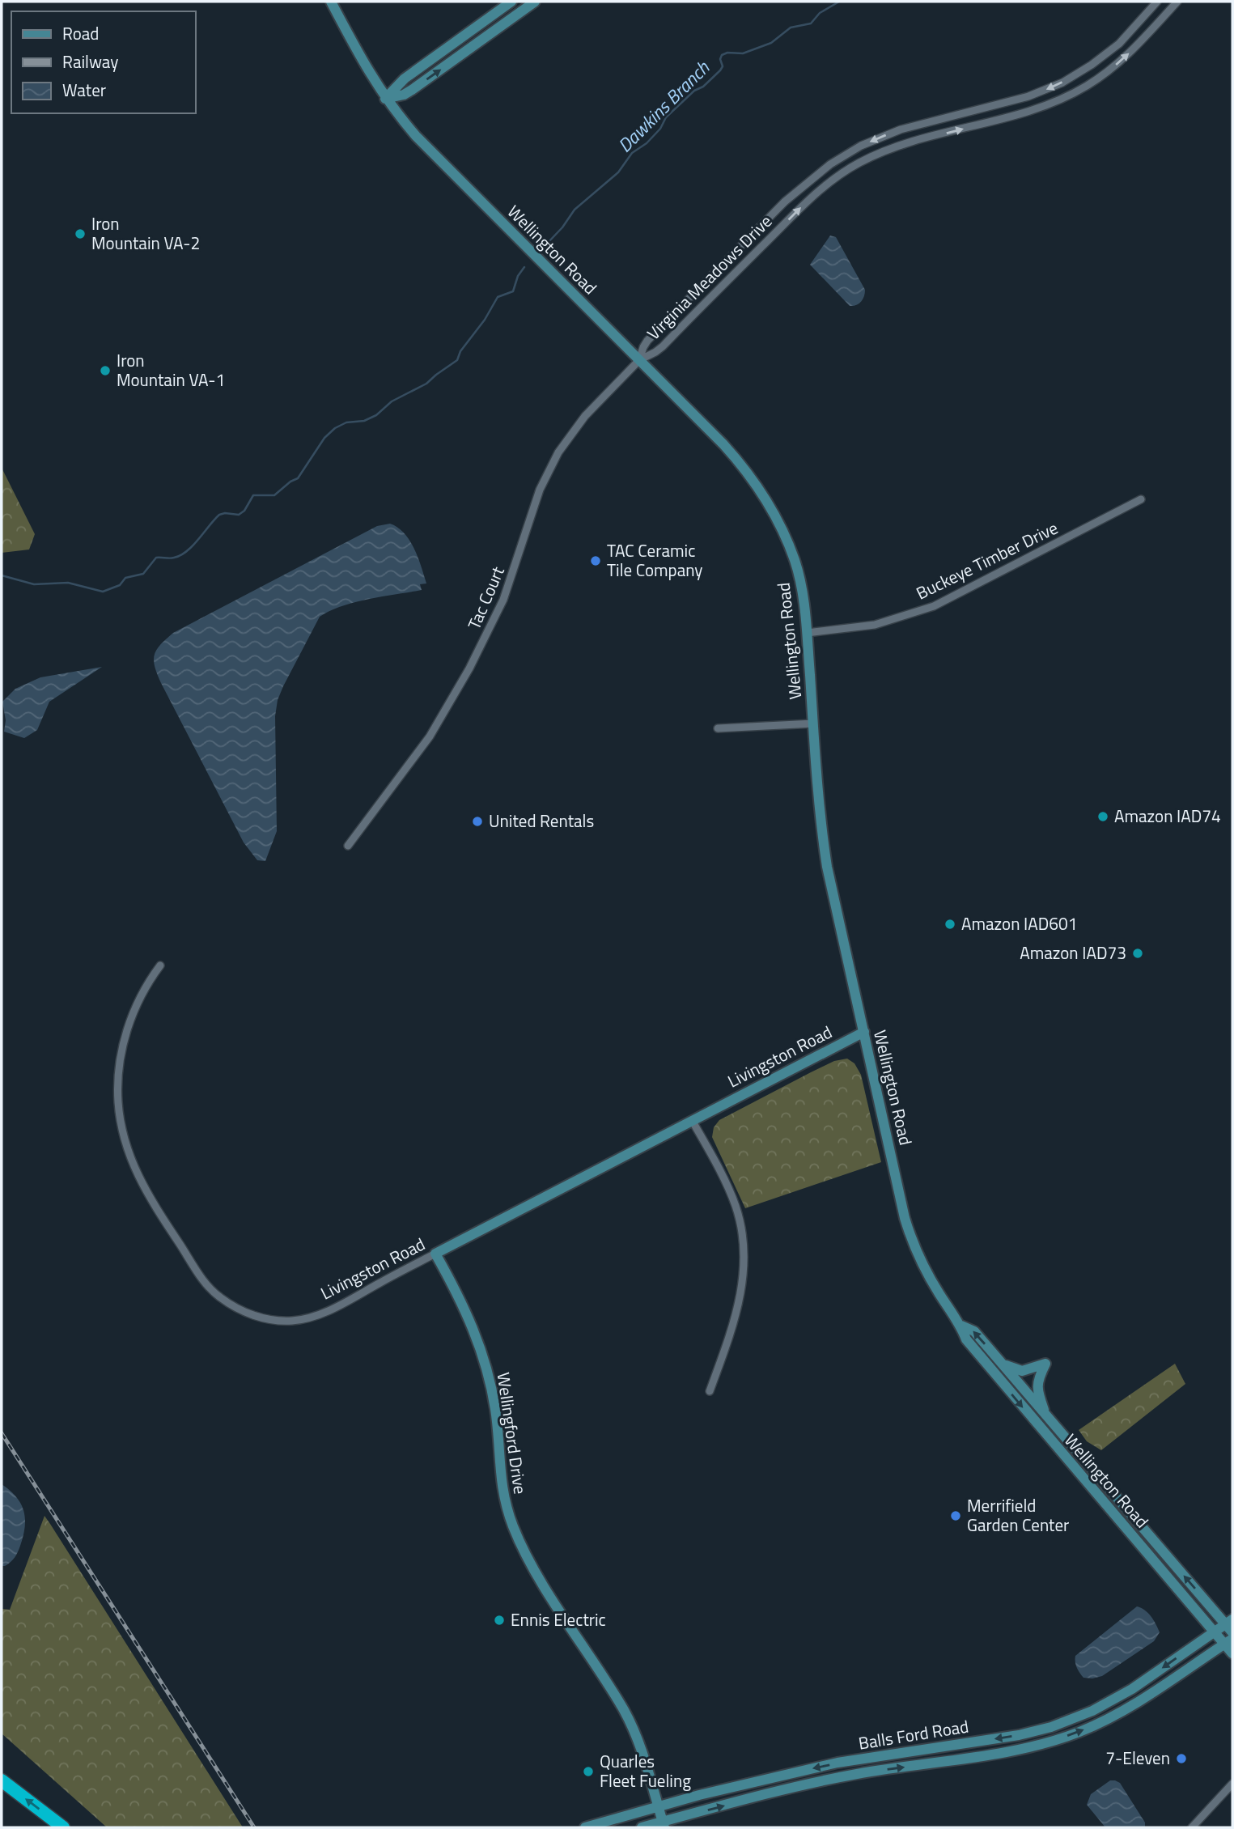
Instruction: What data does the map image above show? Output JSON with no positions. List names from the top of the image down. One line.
{"streets":{"main road":["Wellington Road","Livingston Road","Wellingford Drive","Balls Ford Road"],"street":["Virginia Meadows Drive","Buckeye Timber Drive","Tac Court"]},"crossings":[["Wellington Road","Virginia Meadows Drive"],["Wellington Road","Buckeye Timber Drive"],["Wellington Road","Tac Court"],["Wellington Road","Livingston Road"],["Wellington Road","Balls Ford Road"],["Virginia Meadows Drive","Tac Court"],["Livingston Road","Wellingford Drive"],["Wellingford Drive","Balls Ford Road"]],"water":["Dawkins Branch"],"places":["Iron Mountain VA-2","Iron Mountain VA-1","TAC Ceramic Tile Company","Amazon IAD74","United Rentals","Amazon IAD601","Amazon IAD73","Merrifield Garden Center","Ennis Electric","7-Eleven","Quarles Fleet Fueling"],"legend":["Road","Railway","Water"]}
